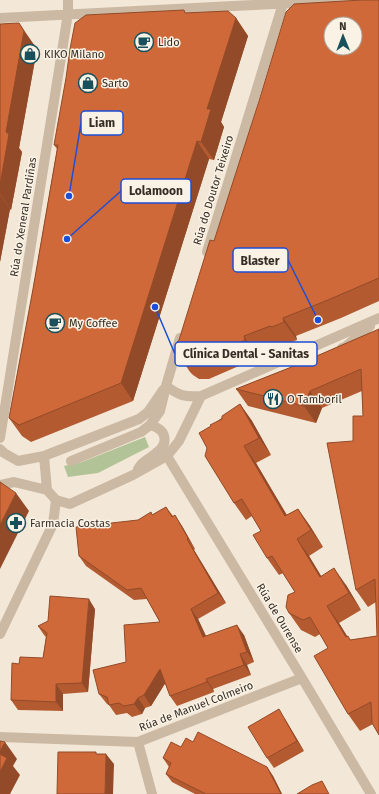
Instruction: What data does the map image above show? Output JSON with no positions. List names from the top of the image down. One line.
{"streets":{"street":["Rúa do Doutor Teixeiro","Rúa do Xeneral Pardiñas","Rúa de Ourense","Rúa de Manuel Colmeiro"]},"crossings":[["Rúa de Ourense","Rúa de Manuel Colmeiro"]],"places":{"cafe":["Lido","My Coffee"],"shop":["KIKO Milano","Sarto"],"other":["Liam","Lolamoon","Clínica Dental - Sanitas","Blaster"],"restaurant":["O Tamboril"],"pharmacy":["Farmacia Costas"]},"north":"top"}
